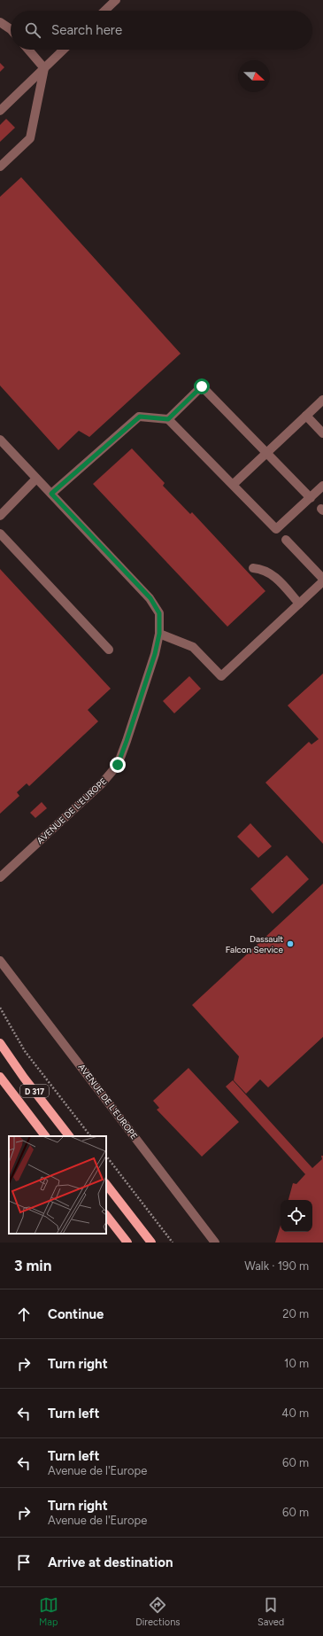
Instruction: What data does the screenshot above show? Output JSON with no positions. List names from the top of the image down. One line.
{"streets":{"main road":["D 317"],"street":["AVENUE DE L'EUROPE"]},"places":["Dassault Falcon Service"],"north":"right","page":{"search":"Search here","heading":["3 min","Walk · 190 m"],"list":[["Continue","20 m"],["Turn right","10 m"],["Turn left","40 m"],["Turn left","Avenue de l'Europe","60 m"],["Turn right","Avenue de l'Europe","60 m"],"Arrive at destination"],"nav":["Map","Directions","Saved"]}}
